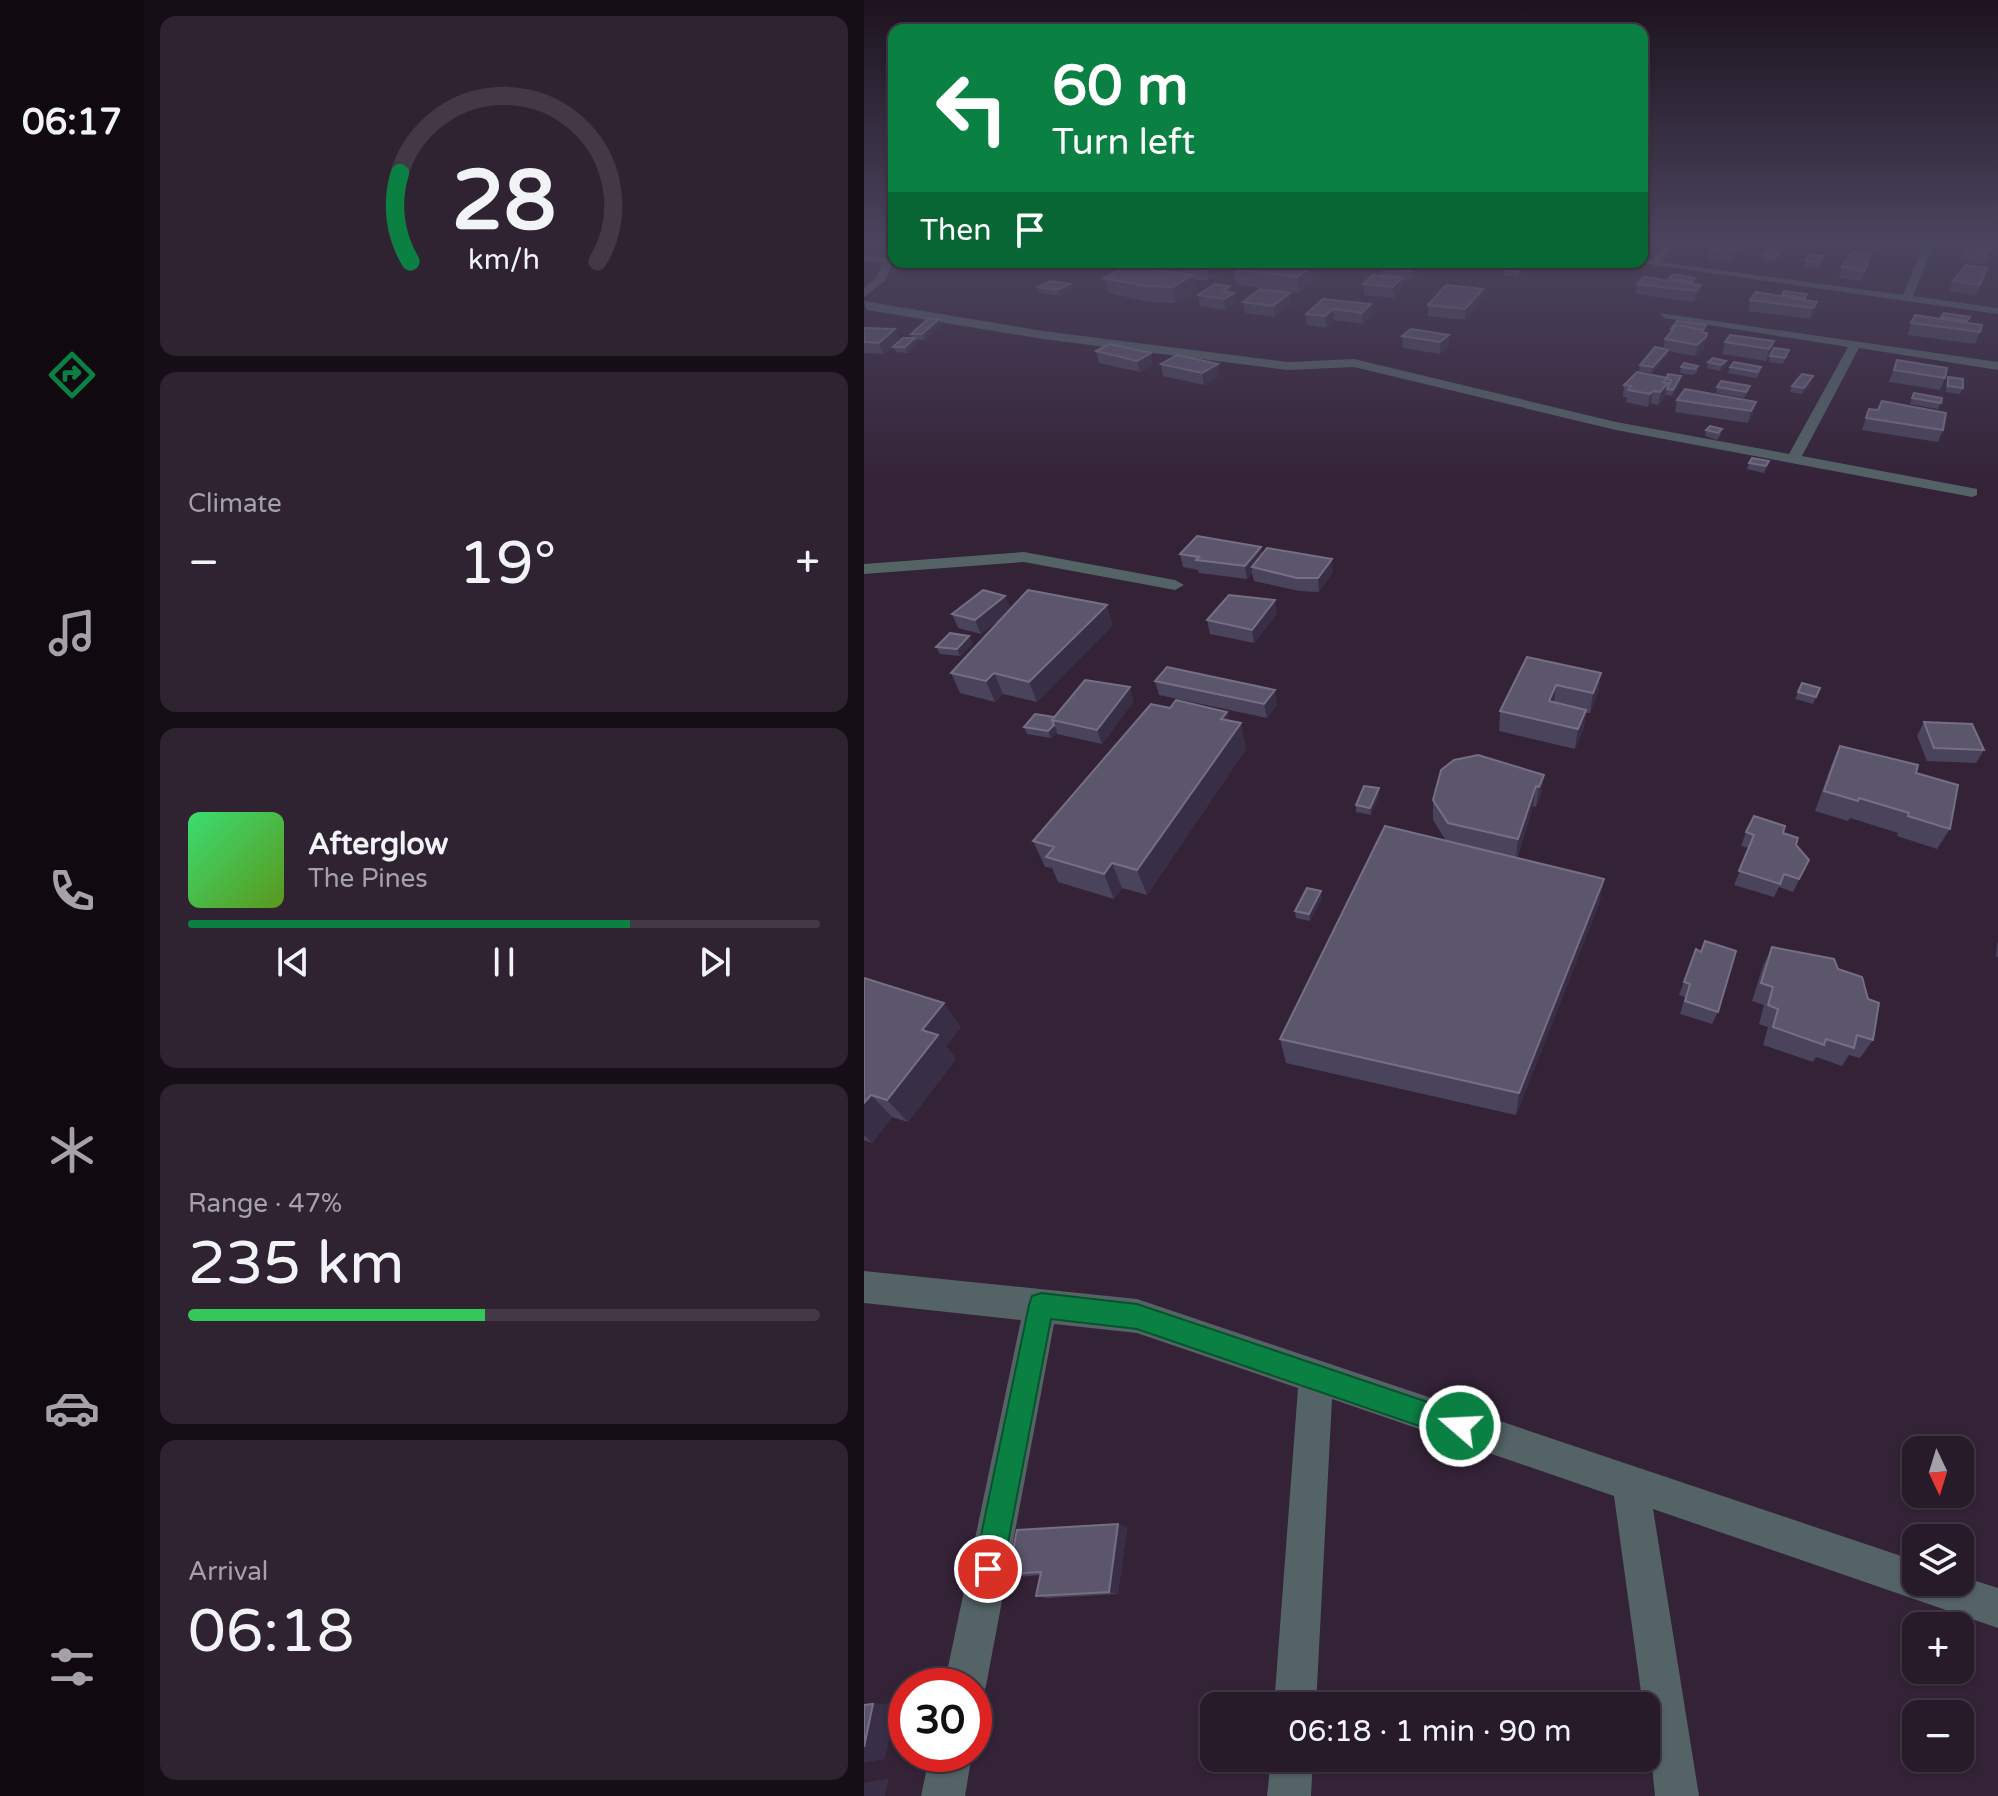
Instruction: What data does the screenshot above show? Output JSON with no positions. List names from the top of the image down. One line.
{"north":"bottom","page":{"tabs":"06:17","turn":["60 m","Turn left"],"then":"Then","tile":["Climate",["Range · 47%","235 km"],["Arrival","06:18"]],"heat":["−","19°","+"],"song":["Afterglow","The Pines"],"map_buttons":["+","−"],"limit":"30","trip":"06:18 · 1 min · 90 m","gauge":["28","km/h"]}}
